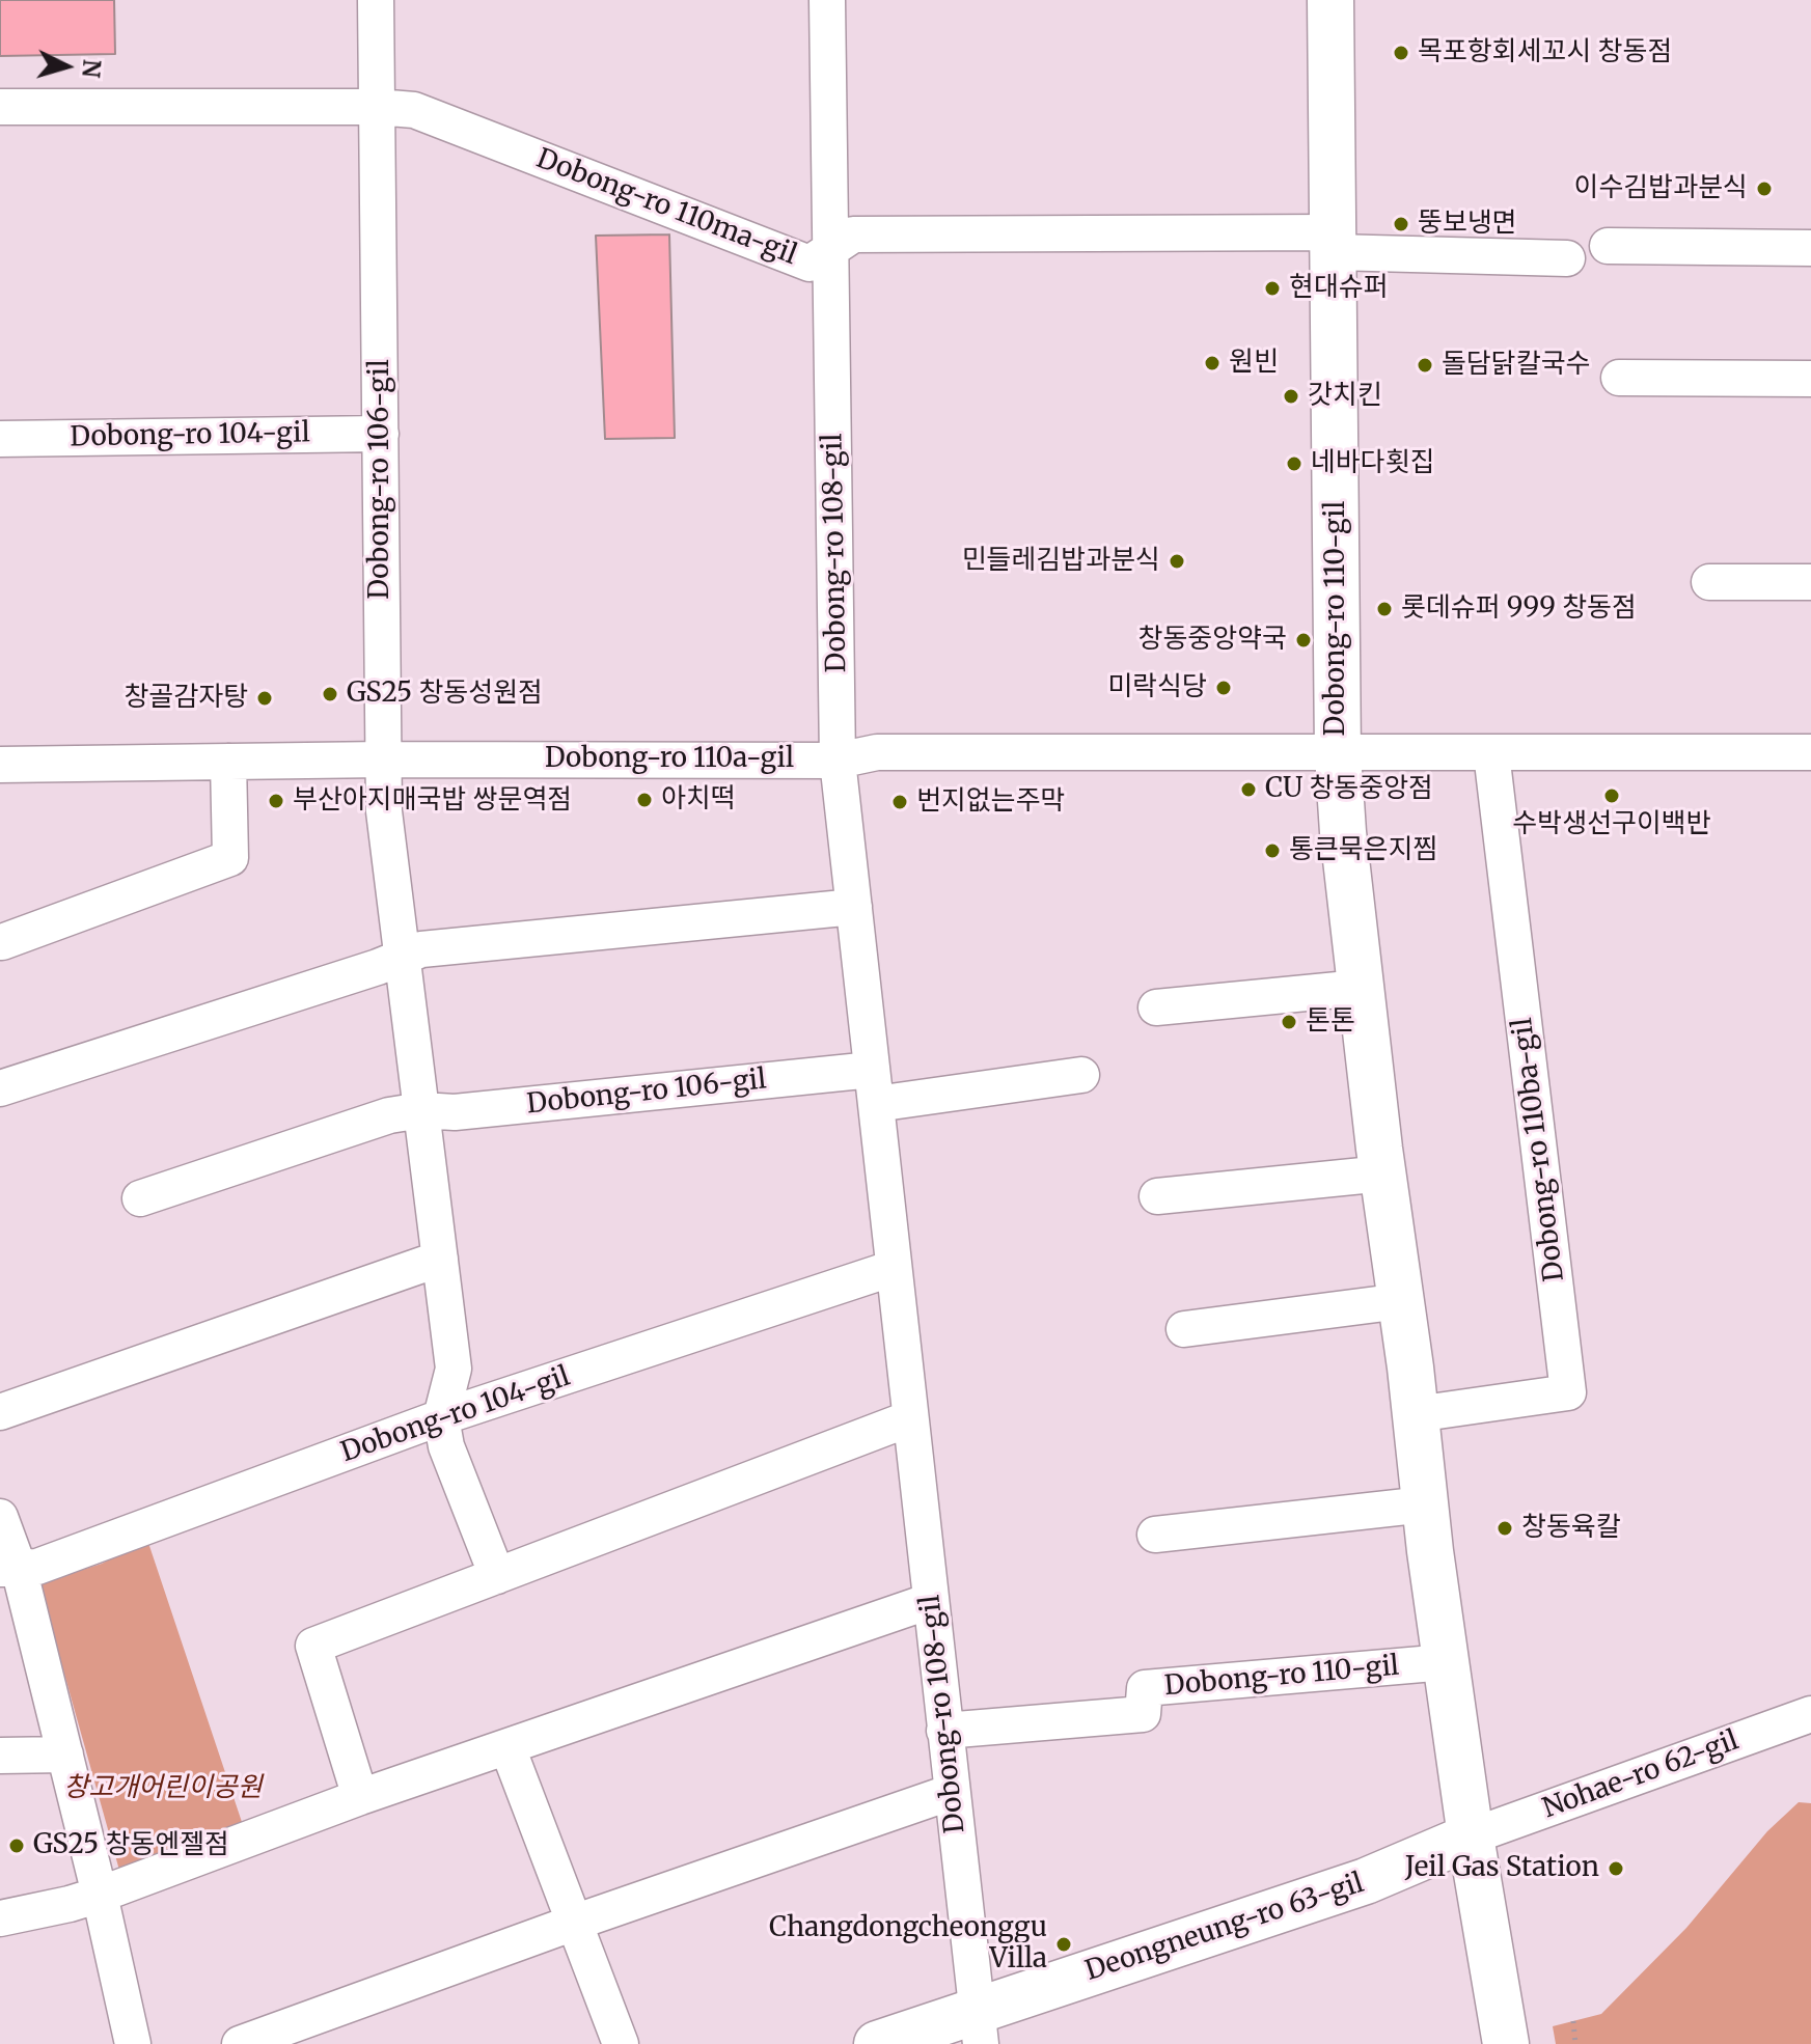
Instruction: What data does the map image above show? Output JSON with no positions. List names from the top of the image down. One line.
{"streets":{"street":["Dobong-ro 110ma-gil","Dobong-ro 104-gil","Dobong-ro 106-gil","Dobong-ro 108-gil","Dobong-ro 110-gil","Dobong-ro 110a-gil","Dobong-ro 110ba-gil","Nohae-ro 62-gil","Deongneung-ro 63-gil"]},"crossings":[["Dobong-ro 110ma-gil","Dobong-ro 106-gil"],["Dobong-ro 110ma-gil","Dobong-ro 108-gil"],["Dobong-ro 110ma-gil","Dobong-ro 110-gil"],["Dobong-ro 104-gil","Dobong-ro 106-gil"],["Dobong-ro 104-gil","Dobong-ro 108-gil"],["Dobong-ro 106-gil","Dobong-ro 108-gil"],["Dobong-ro 106-gil","Dobong-ro 110a-gil"],["Dobong-ro 108-gil","Dobong-ro 110-gil"],["Dobong-ro 108-gil","Dobong-ro 110a-gil"],["Dobong-ro 108-gil","Deongneung-ro 63-gil"],["Dobong-ro 110-gil","Dobong-ro 110a-gil"],["Dobong-ro 110-gil","Dobong-ro 110ba-gil"],["Dobong-ro 110-gil","Nohae-ro 62-gil"],["Dobong-ro 110-gil","Deongneung-ro 63-gil"],["Nohae-ro 62-gil","Deongneung-ro 63-gil"]],"parks":["창고개어린이공원"],"places":["목포항회세꼬시 창동점","이수김밥과분식","뚱보냉면","현대슈퍼","원빈","돌담닭칼국수","갓치킨","네바다횟집","민들레김밥과분식","롯데슈퍼 999 창동점","창동중앙약국","미락식당","GS25 창동성원점","창골감자탕","CU 창동중앙점","수박생선구이백반","아치떡","부산아지매국밥 쌍문역점","번지없는주막","통큰묵은지찜","톤톤","창동육칼","GS25 창동엔젤점","Jeil Gas Station","Changdongcheonggu Villa"],"north":"right"}
